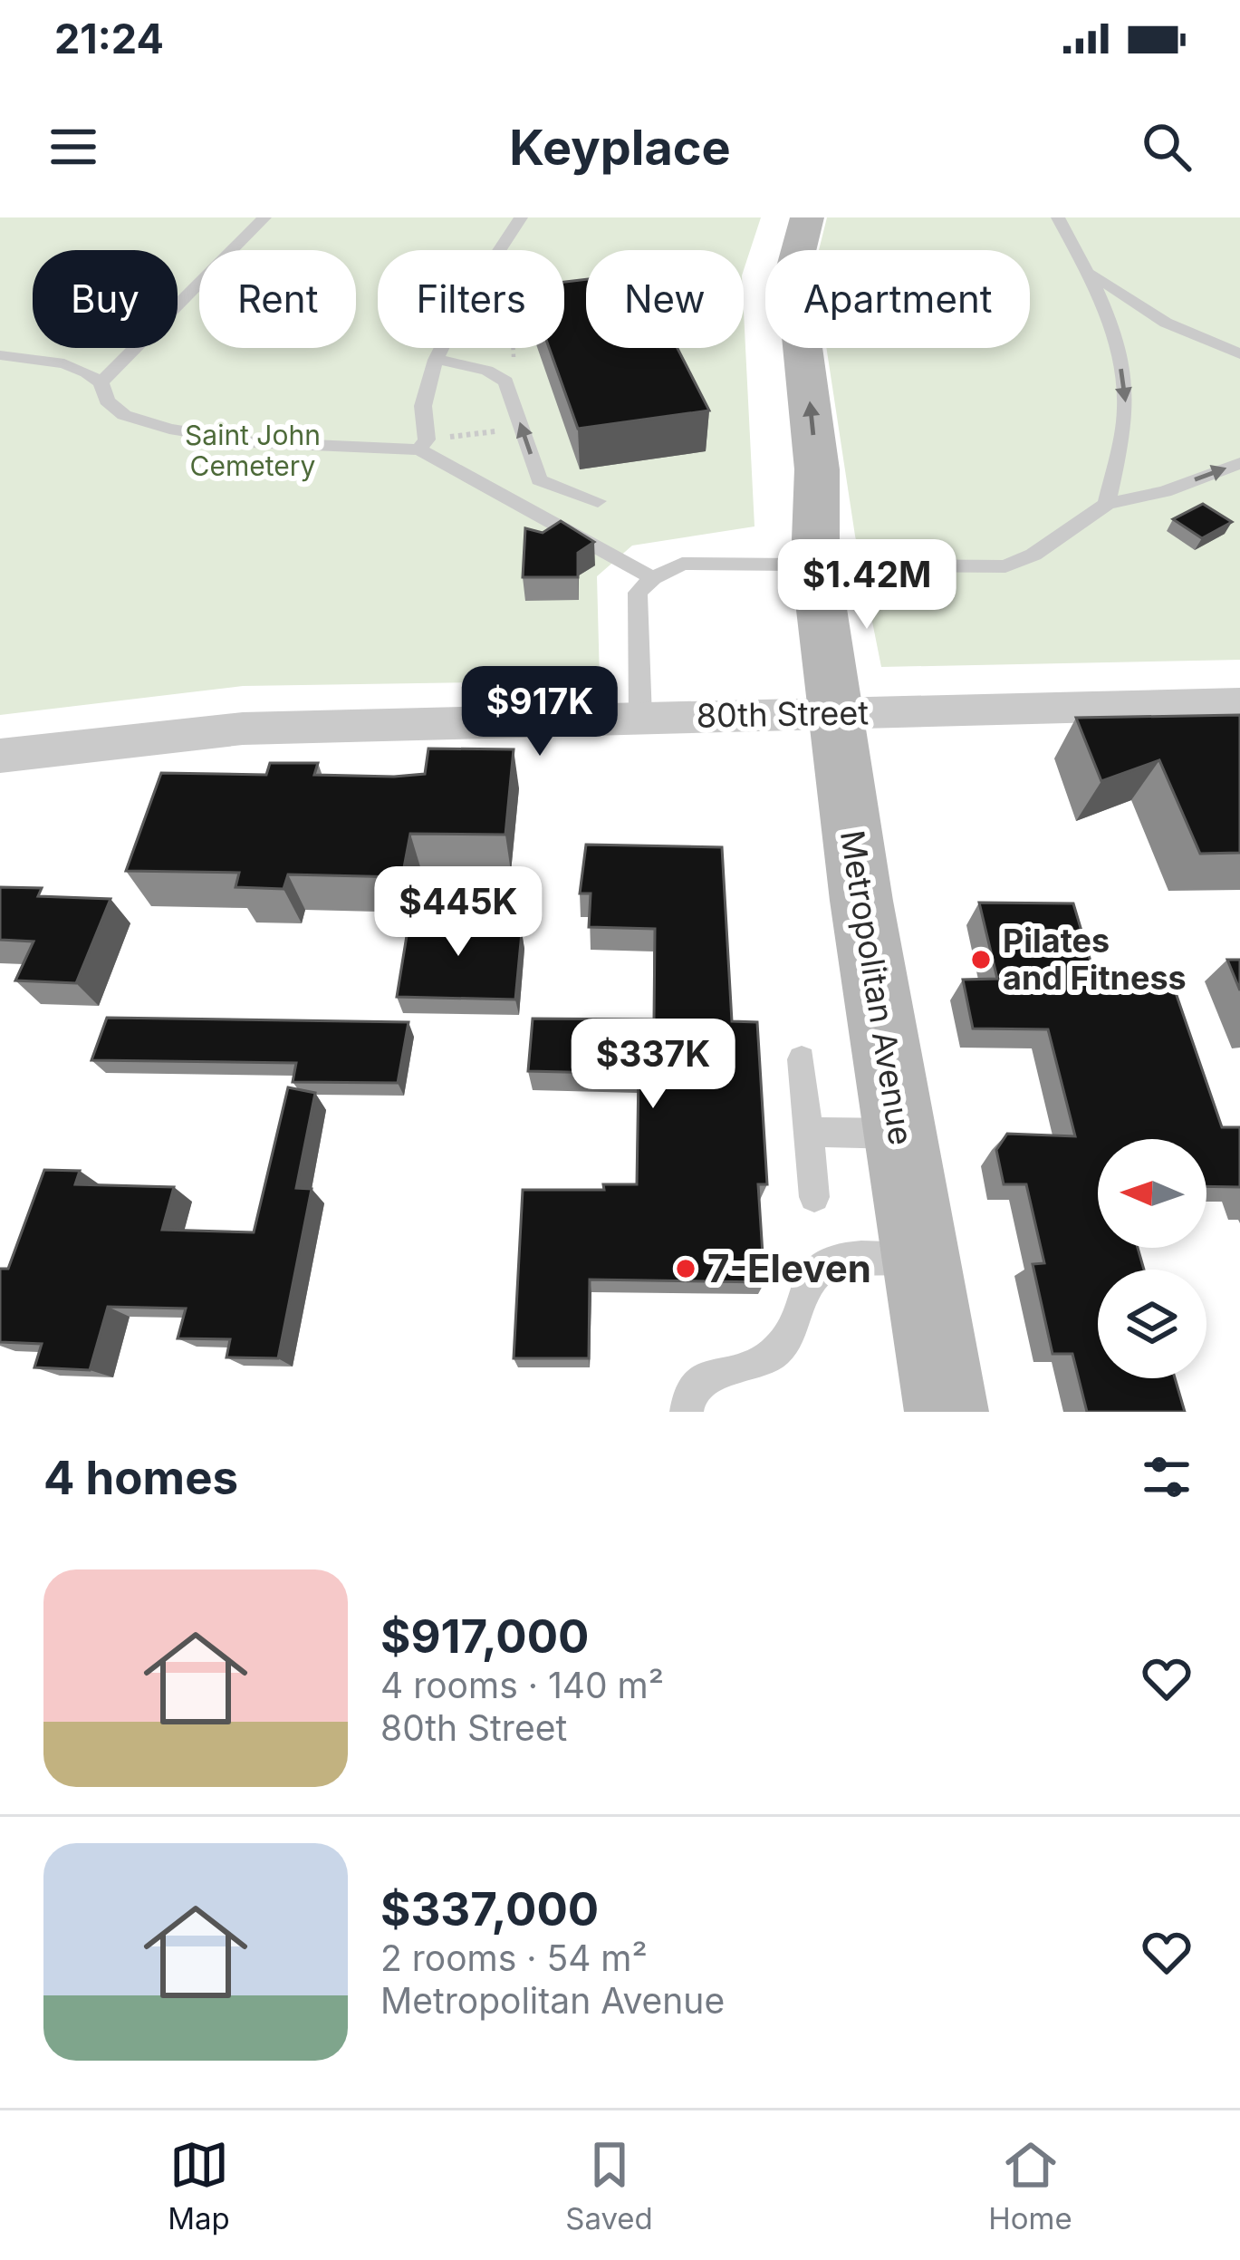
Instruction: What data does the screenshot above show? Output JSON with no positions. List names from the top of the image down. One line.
{"streets":{"main road":["Metropolitan Avenue"],"street":["80th Street"]},"crossings":[["80th Street","Metropolitan Avenue"]],"parks":["Saint John Cemetery"],"places":["Pilates and Fitness","7-Eleven"],"north":"left","page":{"status":"21:24","header":"Keyplace","chip":["Buy","Rent","Filters","New","Apartment"],"price":["$1.42M","$917K","$445K","$337K"],"heading":"4 homes","list":[{"name":"$917,000","note":"4 rooms · 140 m² · 80th Street"},{"name":"$337,000","note":"2 rooms · 54 m² · Metropolitan Avenue"}],"tabs":["Map","Saved","Home"]}}
